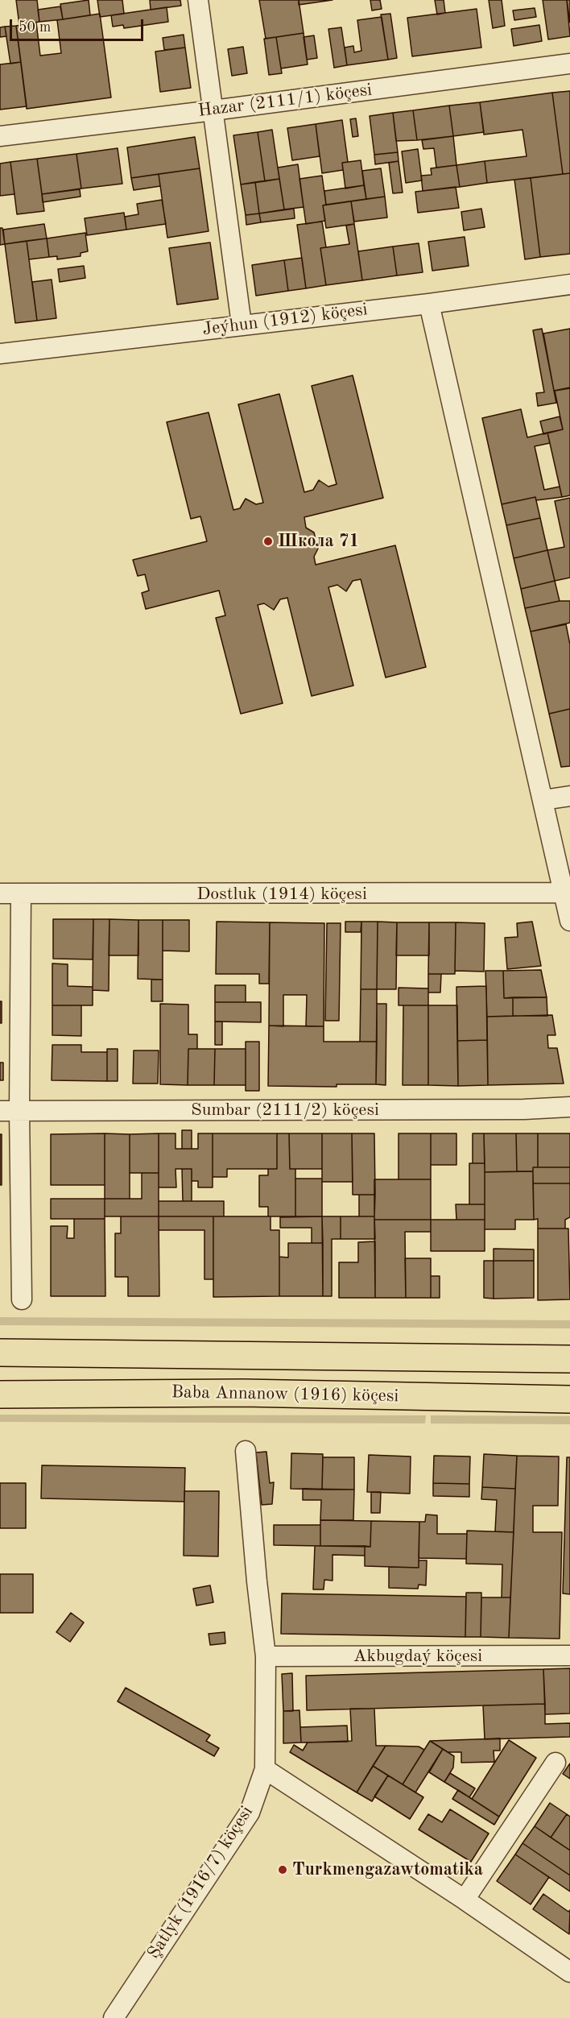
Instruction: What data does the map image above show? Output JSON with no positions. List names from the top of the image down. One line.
{"streets":{"main road":["Baba Annanow (1916) köçesi"],"street":["Hazar (2111/1) köçesi","Jeýhun (1912) köçesi","Dostluk (1914) köçesi","Sumbar (2111/2) köçesi","Akbugdaý köçesi","Şatlyk (1916/7) köçesi"]},"crossings":[["Akbugdaý köçesi","Şatlyk (1916/7) köçesi"]],"places":["Школа 71","Turkmengazawtomatika"],"scale_bar":"50 m"}
